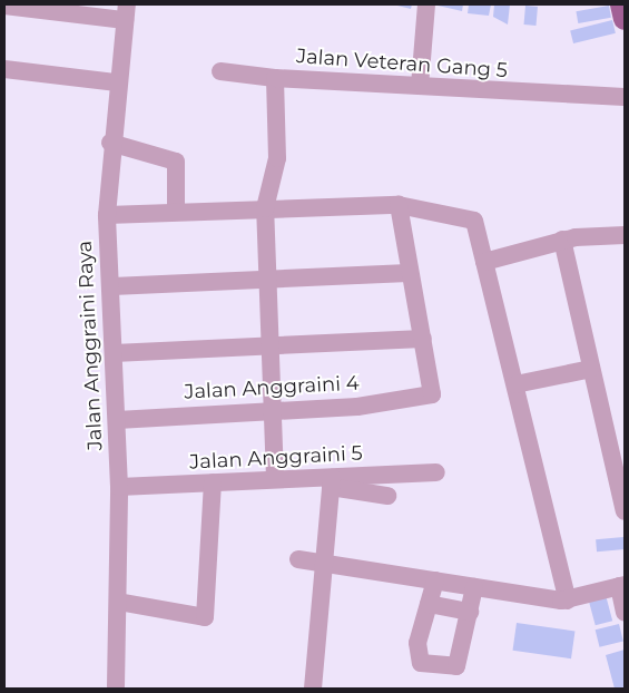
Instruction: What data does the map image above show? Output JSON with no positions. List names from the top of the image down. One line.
{"streets":{"street":["Jalan Veteran Gang 5","Jalan Anggraini Raya","Jalan Anggraini 4","Jalan Anggraini 5"]},"crossings":[["Jalan Veteran Gang 5","Jalan Anggraini 4"],["Jalan Veteran Gang 5","Jalan Anggraini 5"],["Jalan Anggraini Raya","Jalan Anggraini 4"],["Jalan Anggraini Raya","Jalan Anggraini 5"]]}
